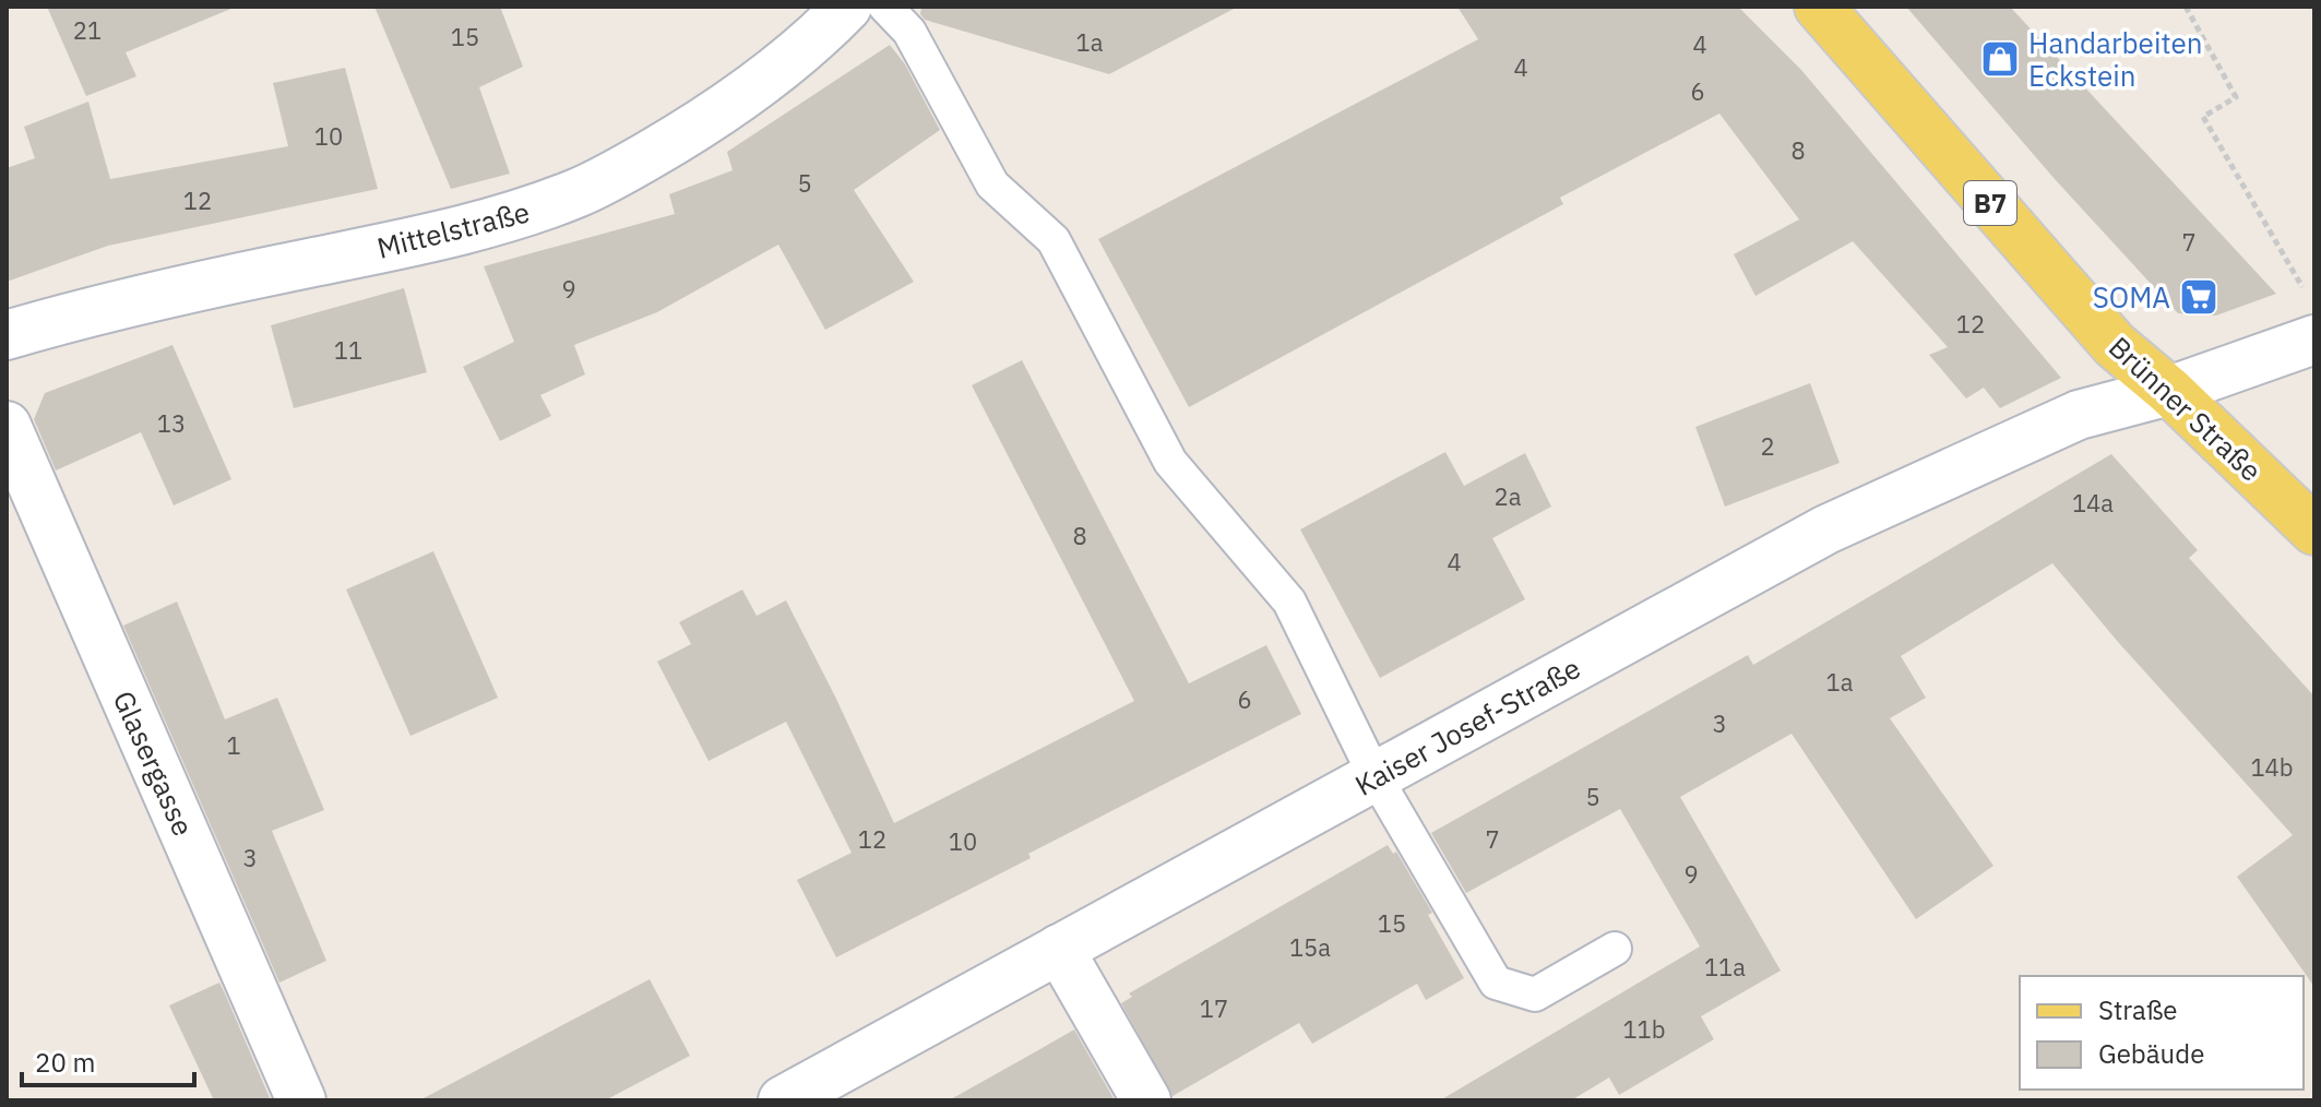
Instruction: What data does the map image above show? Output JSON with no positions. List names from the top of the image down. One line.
{"streets":{"main road":["B7","Brünner Straße"],"street":["Mittelstraße","Kaiser Josef-Straße","Glasergasse"]},"crossings":[["Brünner Straße","Kaiser Josef-Straße"]],"places":{"shop":["Handarbeiten Eckstein"],"supermarket":["SOMA"]},"house_numbers":["21","15","1a","4","4","6","10","8","5","12","7","9","12","11","13","2","2a","14a","8","4","1a","6","3","1","14b","5","12","7","10","3","9","15","15a","11a","17","11b"],"legend":["Straße","Gebäude"],"scale_bar":"20 m"}
